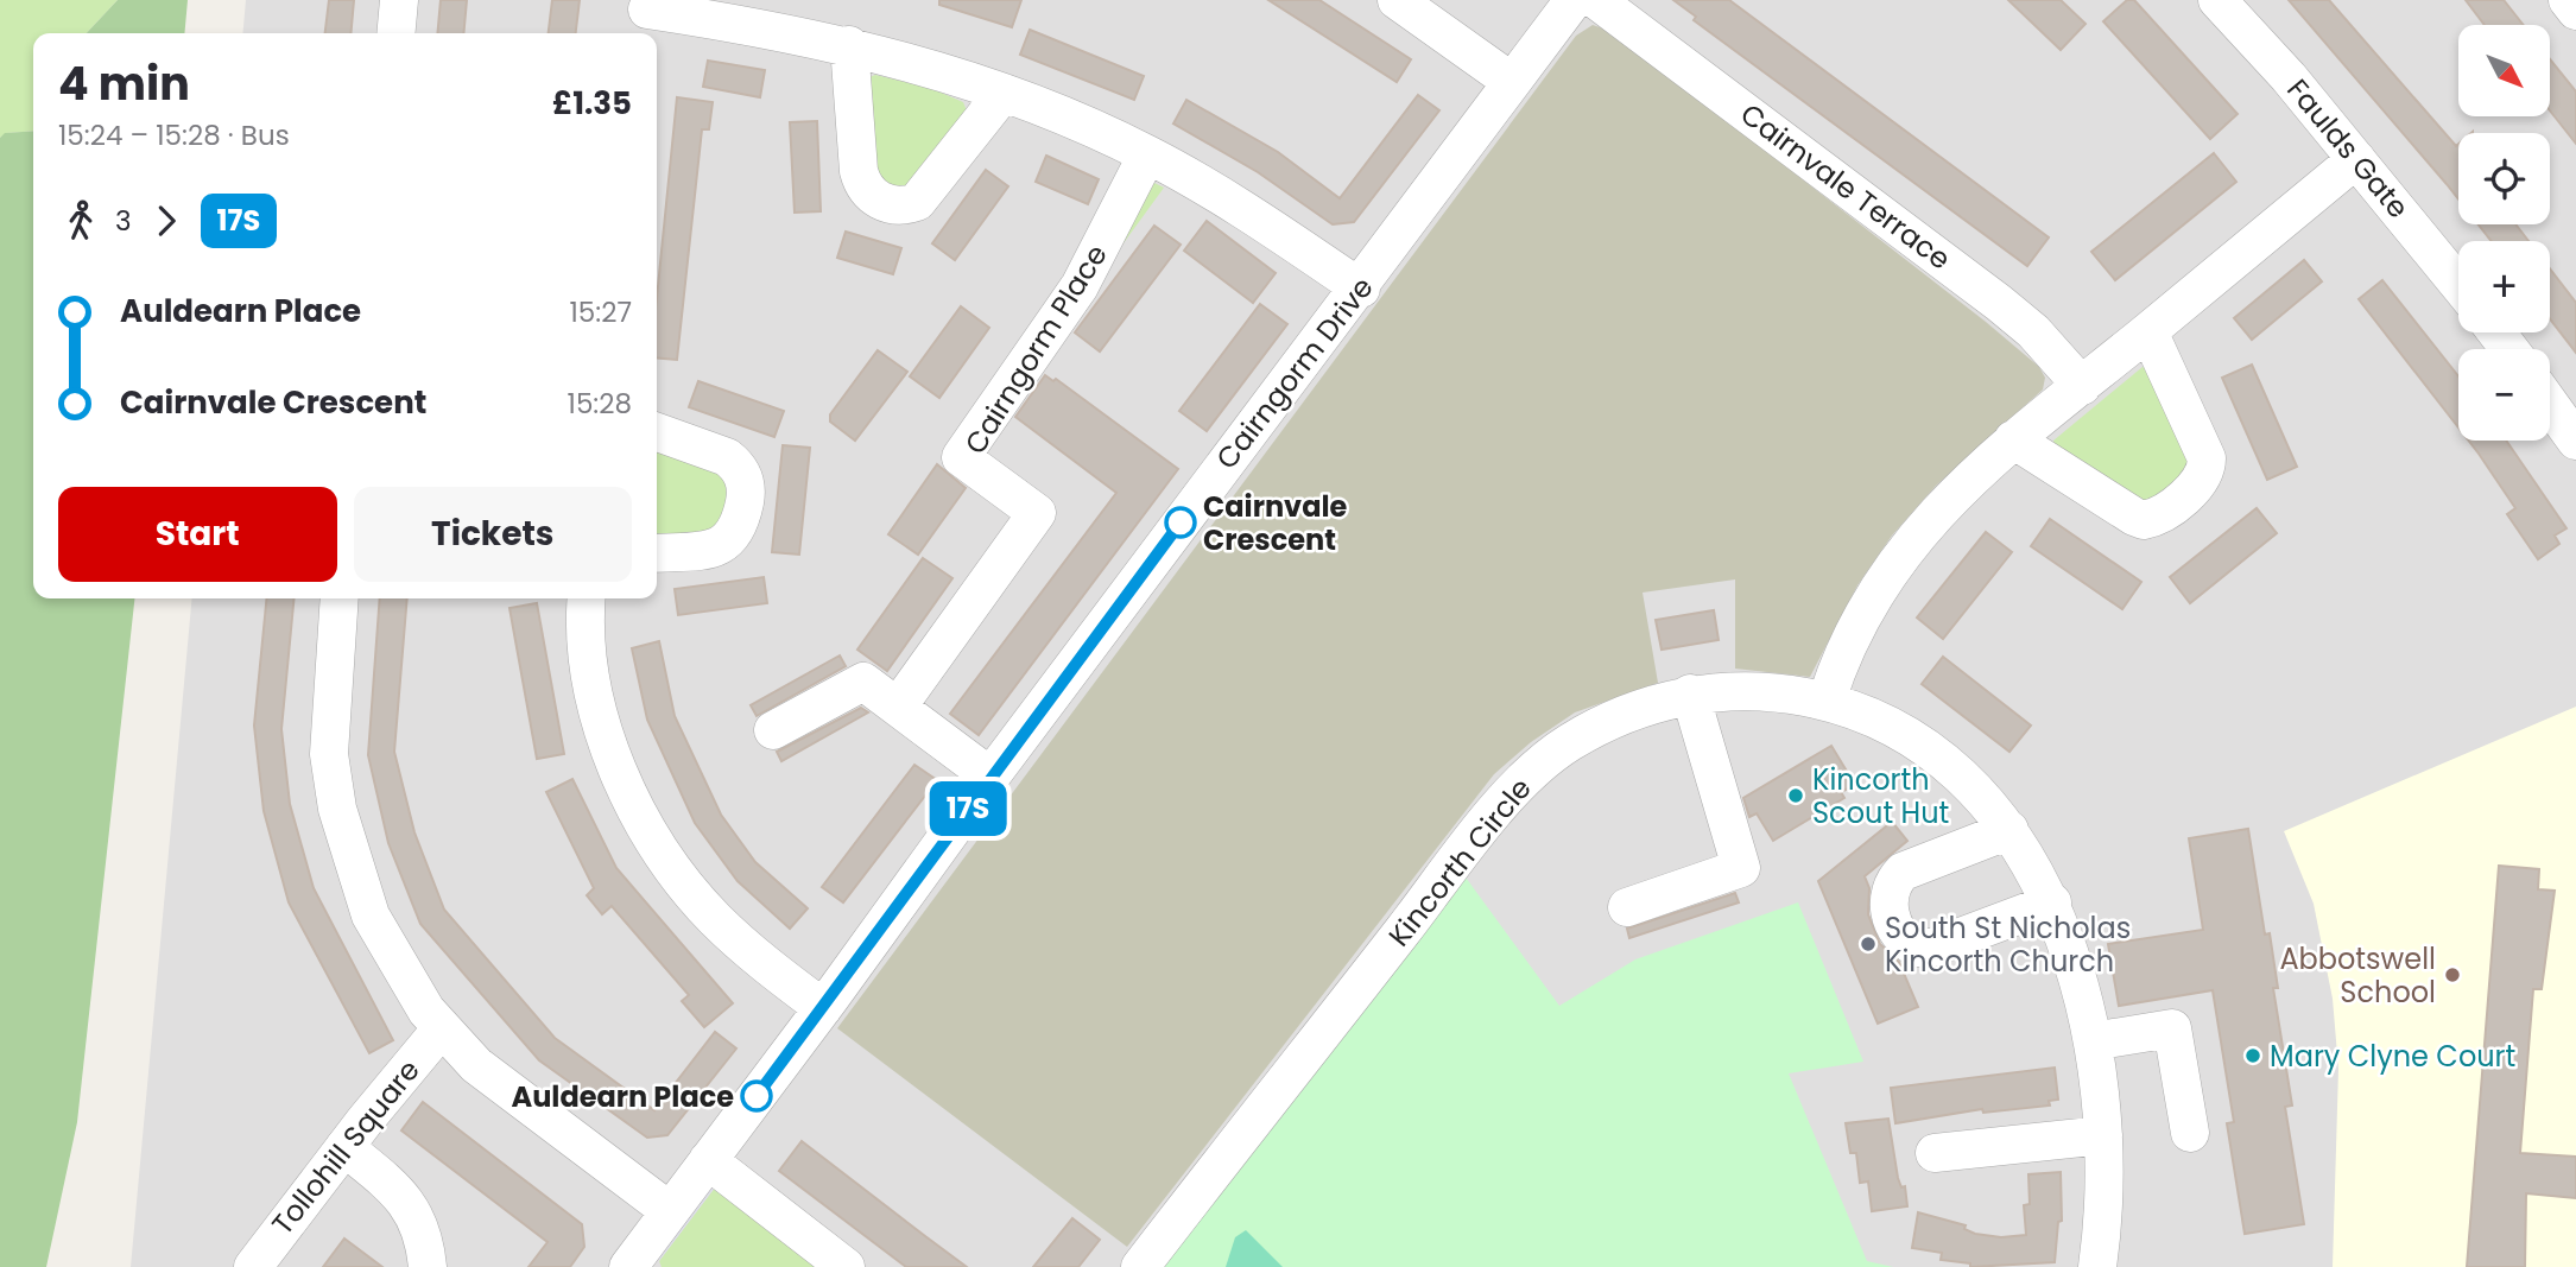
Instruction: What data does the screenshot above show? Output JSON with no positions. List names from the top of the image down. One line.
{"streets":{"street":["Faulds Gate","Cairnvale Terrace","Cairngorm Place","Cairngorm Drive","Kincorth Circle","Tollohill Square"]},"places":["Cairnvale Crescent","Kincorth Scout Hut","South St Nicholas Kincorth Church","Abbotswell School","Mary Clyne Court","Auldearn Place"],"lines":["bus line 17S"],"north":"bottom right","page":{"on_map":"17S","map_buttons":["+","−"],"heading":["4 min","15:24 – 15:28 · Bus","£1.35"],"legs":["3","17S"],"list":[{"name":"Auldearn Place","value":"15:27"},{"name":"Cairnvale Crescent","value":"15:28"}],"buttons":["Start","Tickets"]}}
